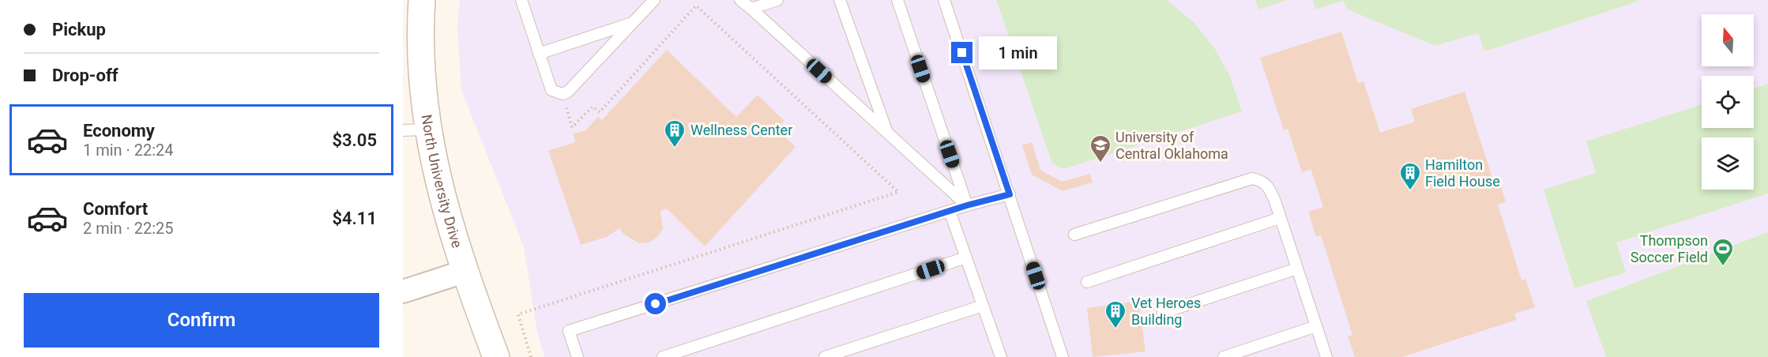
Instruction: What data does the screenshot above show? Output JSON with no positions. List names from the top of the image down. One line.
{"streets":{"street":["North University Drive"]},"places":{"building":["Wellness Center","Hamilton Field House","Vet Heroes Building"],"school or university":["University of Central Oklahoma"],"sports":["Thompson Soccer Field"]},"north":"top","page":{"banner":["Pickup","Drop-off"],"bubble":"1 min","list":[{"name":"Economy","note":"1 min · 22:24","value":"$3.05"},{"name":"Comfort","note":"2 min · 22:25","value":"$4.11"}],"buttons":"Confirm"}}
